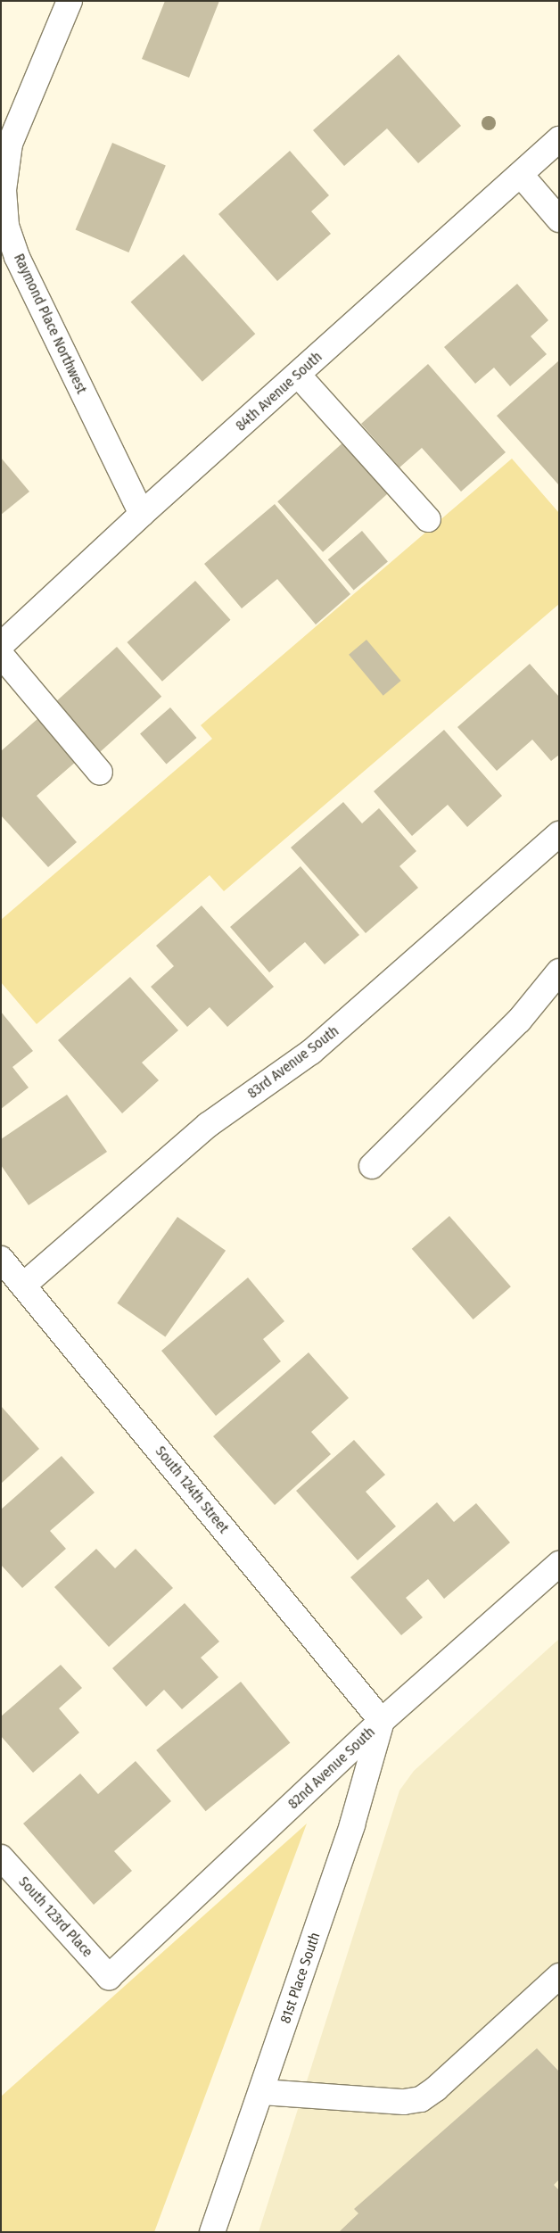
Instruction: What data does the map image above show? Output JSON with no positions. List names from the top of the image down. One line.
{"streets":{"street":["Raymond Place Northwest","84th Avenue South","83rd Avenue South","South 124th Street","82nd Avenue South","South 123rd Place","81st Place South"]},"crossings":[["Raymond Place Northwest","84th Avenue South"],["83rd Avenue South","South 124th Street"],["South 124th Street","82nd Avenue South"],["South 124th Street","81st Place South"],["82nd Avenue South","South 123rd Place"],["82nd Avenue South","81st Place South"]]}
